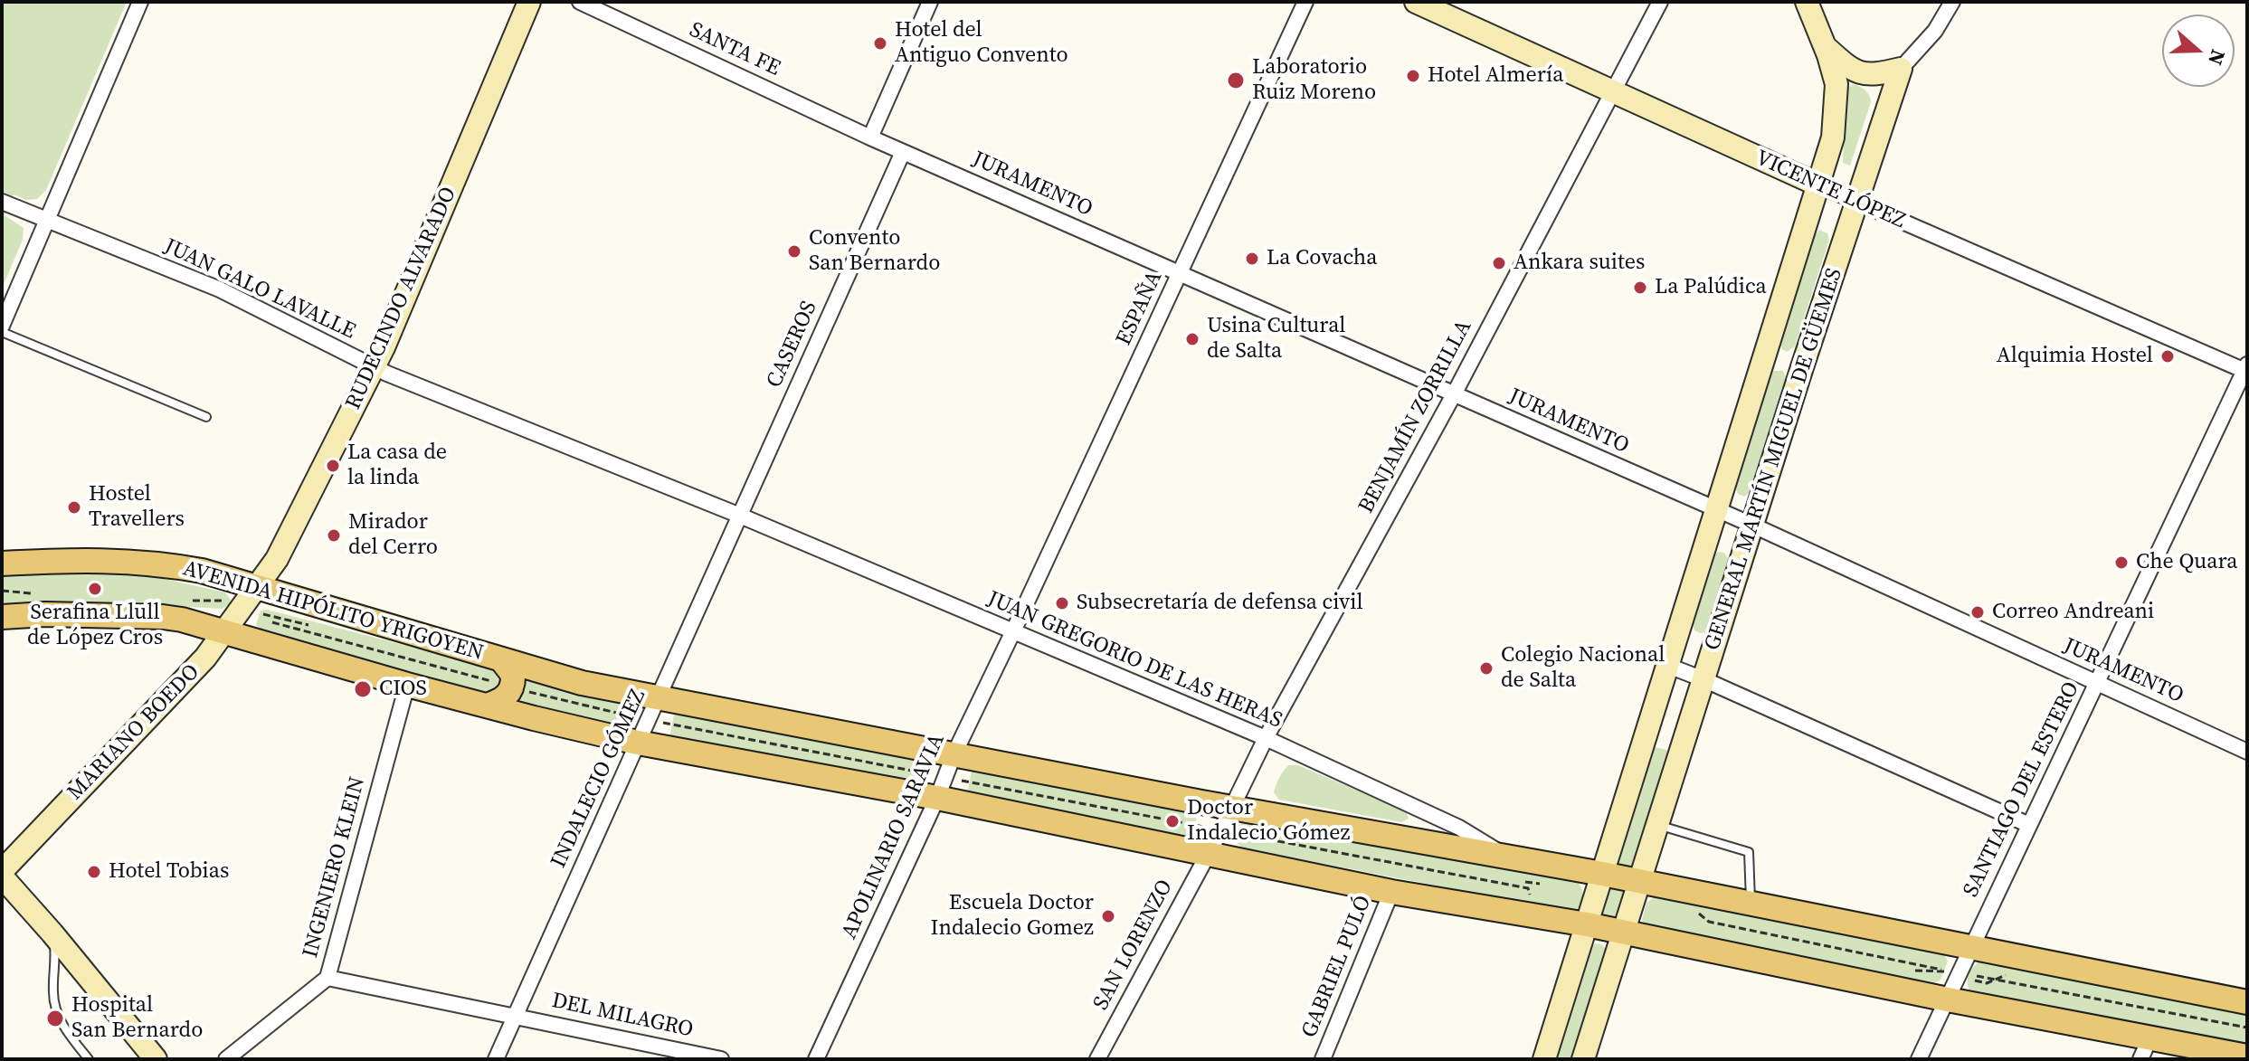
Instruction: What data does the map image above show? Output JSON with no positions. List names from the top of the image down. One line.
{"streets":{"main road":["VICENTE LÓPEZ","RUDECINDO ALVARADO","GENERAL MARTÍN MIGUEL DE GÜEMES","AVENIDA HIPÓLITO YRIGOYEN","MARIANO BOEDO"],"street":["SANTA FE","JURAMENTO","JUAN GALO LAVALLE","ESPAÑA","CASEROS","BENJAMÍN ZORRILLA","JUAN GREGORIO DE LAS HERAS","INDALECIO GÓMEZ","SANTIAGO DEL ESTERO","APOLINARIO SARAVIA","INGENIERO KLEIN","SAN LORENZO","GABRIEL PULÓ","DEL MILAGRO"]},"crossings":[["SANTA FE","JURAMENTO"],["JURAMENTO","ESPAÑA"],["JURAMENTO","CASEROS"],["JURAMENTO","BENJAMÍN ZORRILLA"],["JURAMENTO","GENERAL MARTÍN MIGUEL DE GÜEMES"],["JURAMENTO","SANTIAGO DEL ESTERO"],["VICENTE LÓPEZ","BENJAMÍN ZORRILLA"],["VICENTE LÓPEZ","GENERAL MARTÍN MIGUEL DE GÜEMES"],["VICENTE LÓPEZ","SANTIAGO DEL ESTERO"],["JUAN GALO LAVALLE","RUDECINDO ALVARADO"],["JUAN GALO LAVALLE","CASEROS"],["JUAN GALO LAVALLE","JUAN GREGORIO DE LAS HERAS"],["JUAN GALO LAVALLE","INDALECIO GÓMEZ"],["RUDECINDO ALVARADO","AVENIDA HIPÓLITO YRIGOYEN"],["RUDECINDO ALVARADO","MARIANO BOEDO"],["ESPAÑA","JUAN GREGORIO DE LAS HERAS"],["ESPAÑA","APOLINARIO SARAVIA"],["CASEROS","JUAN GREGORIO DE LAS HERAS"],["CASEROS","INDALECIO GÓMEZ"],["BENJAMÍN ZORRILLA","AVENIDA HIPÓLITO YRIGOYEN"],["BENJAMÍN ZORRILLA","JUAN GREGORIO DE LAS HERAS"],["BENJAMÍN ZORRILLA","SAN LORENZO"],["GENERAL MARTÍN MIGUEL DE GÜEMES","AVENIDA HIPÓLITO YRIGOYEN"],["AVENIDA HIPÓLITO YRIGOYEN","JUAN GREGORIO DE LAS HERAS"],["AVENIDA HIPÓLITO YRIGOYEN","MARIANO BOEDO"],["AVENIDA HIPÓLITO YRIGOYEN","INDALECIO GÓMEZ"],["AVENIDA HIPÓLITO YRIGOYEN","SANTIAGO DEL ESTERO"],["AVENIDA HIPÓLITO YRIGOYEN","APOLINARIO SARAVIA"],["JUAN GREGORIO DE LAS HERAS","INDALECIO GÓMEZ"],["JUAN GREGORIO DE LAS HERAS","APOLINARIO SARAVIA"],["INDALECIO GÓMEZ","DEL MILAGRO"],["INGENIERO KLEIN","DEL MILAGRO"]],"places":["Hotel del Antiguo Convento","Hotel Almería","Laboratorio Ruiz Moreno","Convento San Bernardo","La Covacha","Ankara suites","La Palúdica","Usina Cultural de Salta","Alquimia Hostel","La casa de la linda","Hostel Travellers","Mirador del Cerro","Che Quara","Serafina Llull de López Cros","Subsecretaría de defensa civil","Correo Andreani","Colegio Nacional de Salta","CIOS","Doctor Indalecio Gómez","Hotel Tobias","Escuela Doctor Indalecio Gomez","Hospital San Bernardo"],"north":"right"}
